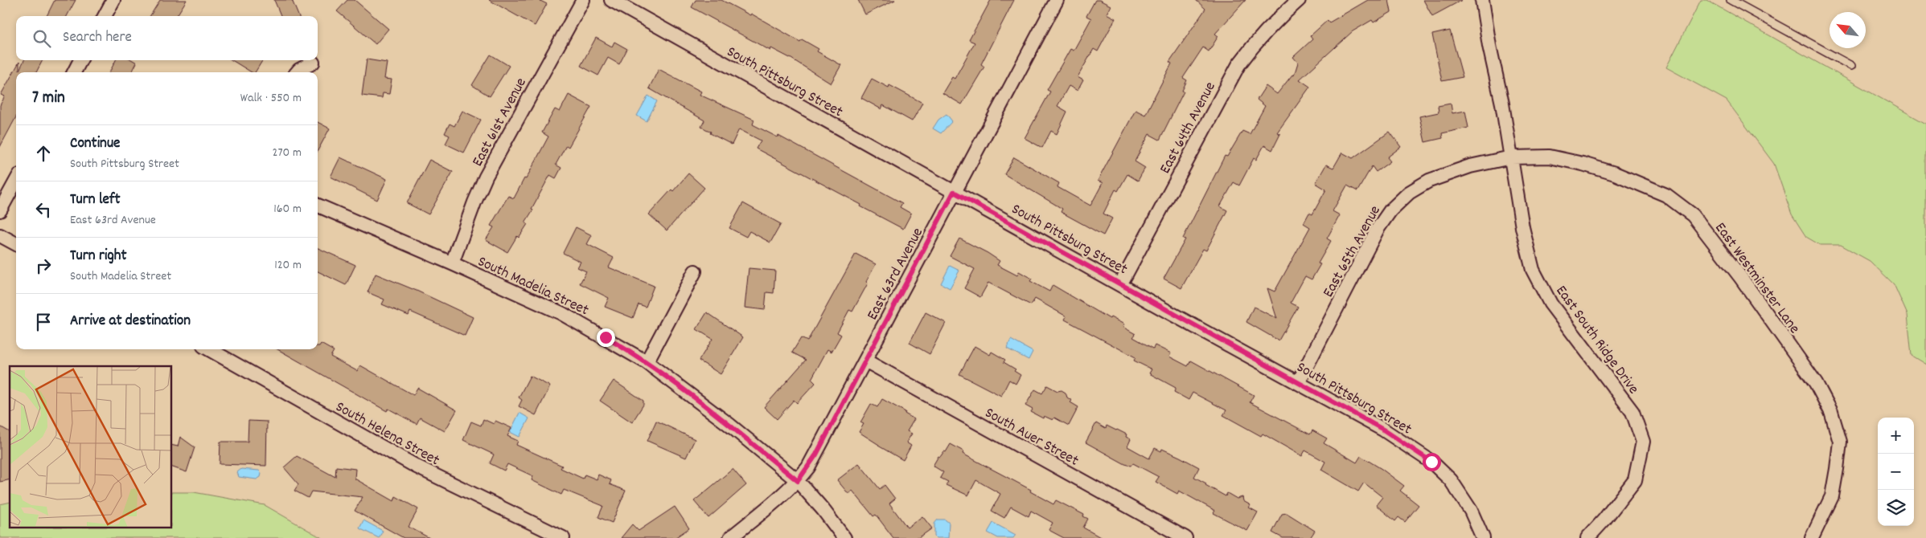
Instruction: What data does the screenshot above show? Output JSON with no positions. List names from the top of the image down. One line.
{"streets":{"street":["South Pittsburg Street","East 61st Avenue","East 64th Avenue","East 65th Avenue","East 63rd Avenue","East Westminster Lane","South Madelia Street","East South Ridge Drive","South Helena Street","South Auer Street"]},"crossings":[["South Pittsburg Street","East 64th Avenue"],["South Pittsburg Street","East 65th Avenue"],["South Pittsburg Street","East 63rd Avenue"],["East 61st Avenue","South Madelia Street"],["East 65th Avenue","East Westminster Lane"],["East 65th Avenue","East South Ridge Drive"],["East 63rd Avenue","South Madelia Street"],["East 63rd Avenue","South Auer Street"],["East Westminster Lane","East South Ridge Drive"]],"north":"top left","page":{"search":"Search here","heading":["7 min","Walk · 550 m"],"list":[["Continue","South Pittsburg Street","270 m"],["Turn left","East 63rd Avenue","160 m"],["Turn right","South Madelia Street","120 m"],"Arrive at destination"],"map_buttons":["+","−"]}}
